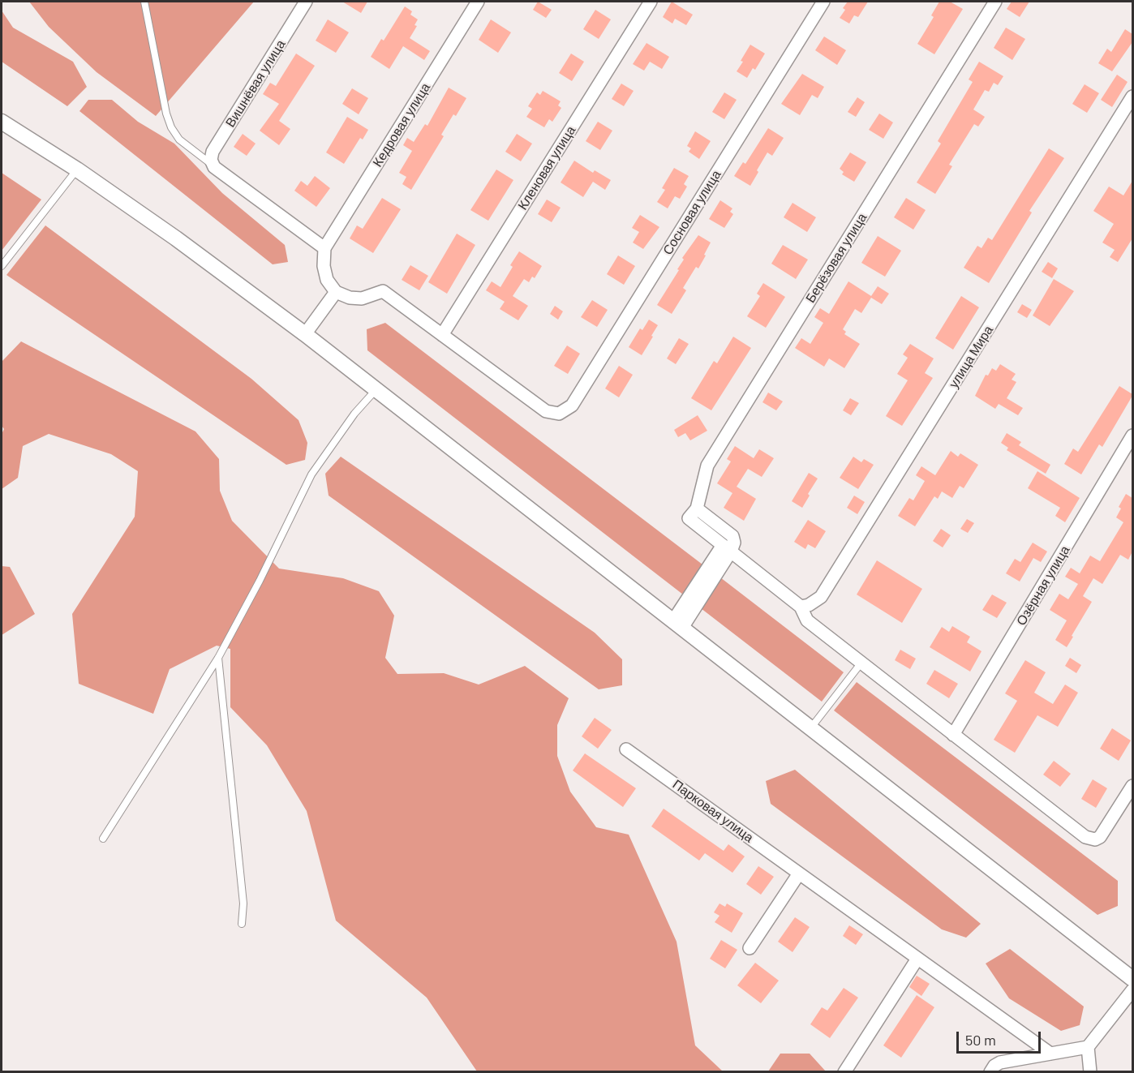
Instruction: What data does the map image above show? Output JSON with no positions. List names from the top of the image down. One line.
{"streets":{"street":["Вишнёвая улица","Кедровая улица","Кленовая улица","Сосновая улица","Берёзовая улица","улица Мира","Озёрная улица","Парковая улица"]},"crossings":[["Кленовая улица","Сосновая улица"]],"scale_bar":"50 m"}
